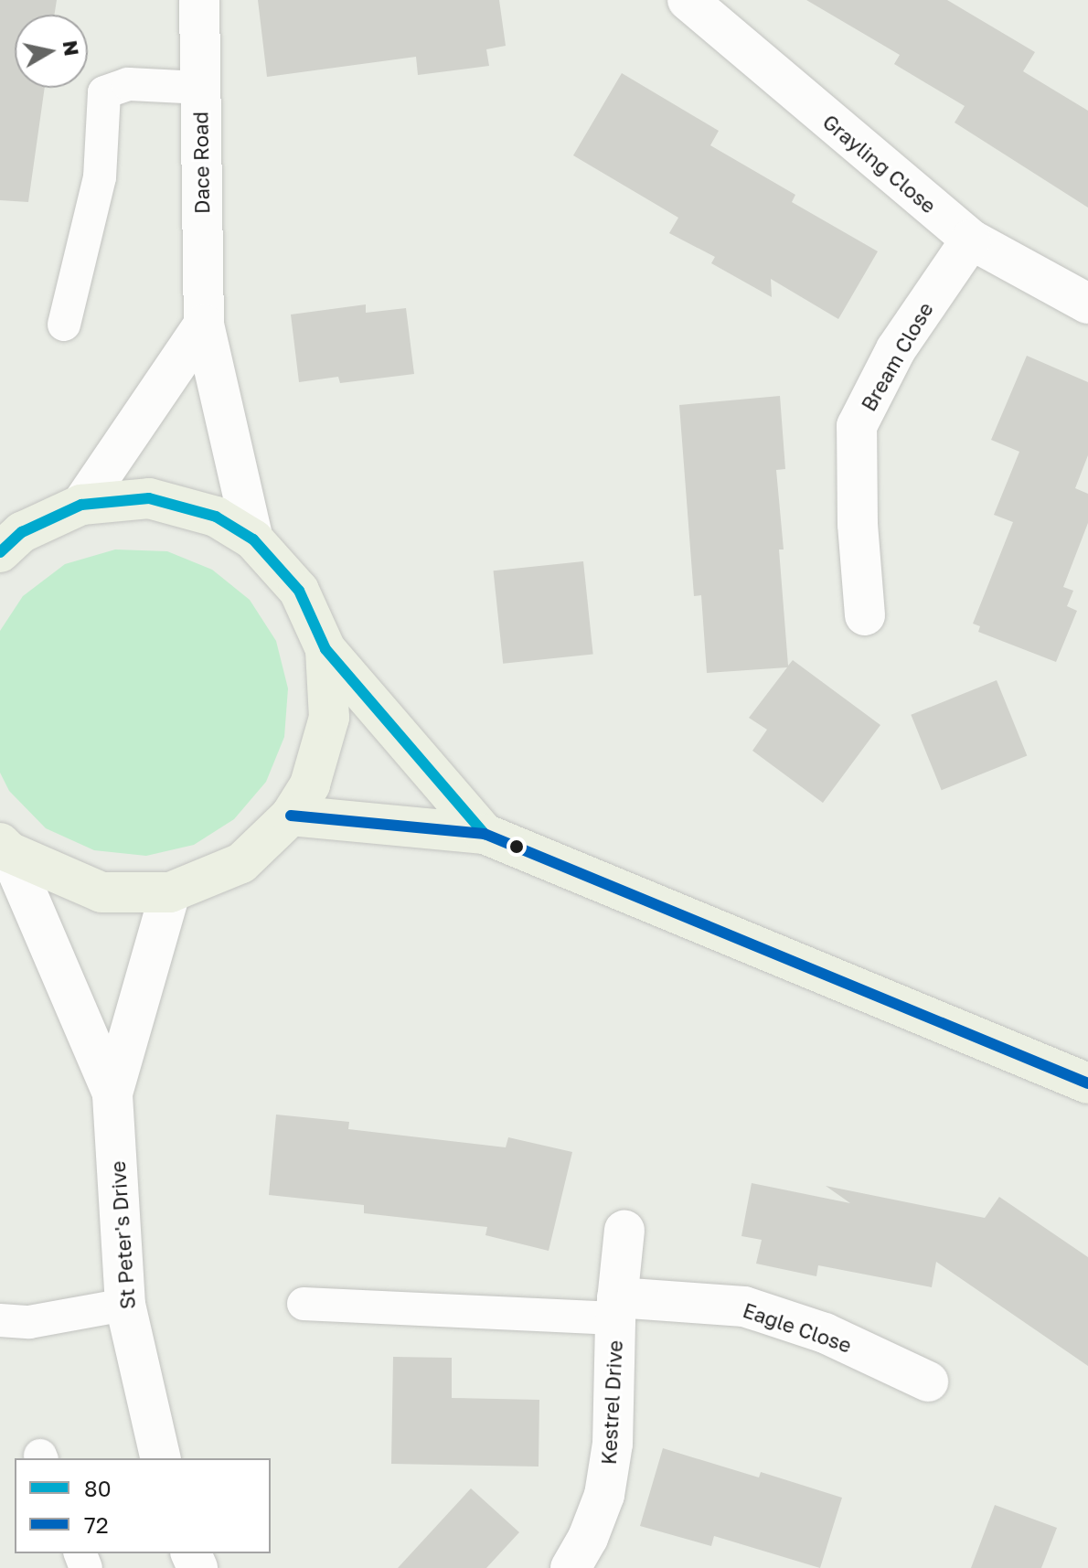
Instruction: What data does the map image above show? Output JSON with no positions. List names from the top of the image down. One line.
{"streets":{"street":["Dace Road","Grayling Close","Bream Close","St Peter's Drive","Eagle Close","Kestrel Drive"]},"crossings":[["Grayling Close","Bream Close"],["Eagle Close","Kestrel Drive"]],"lines":["transit line 80","transit line 72"],"legend":["80","72"],"north":"right"}
